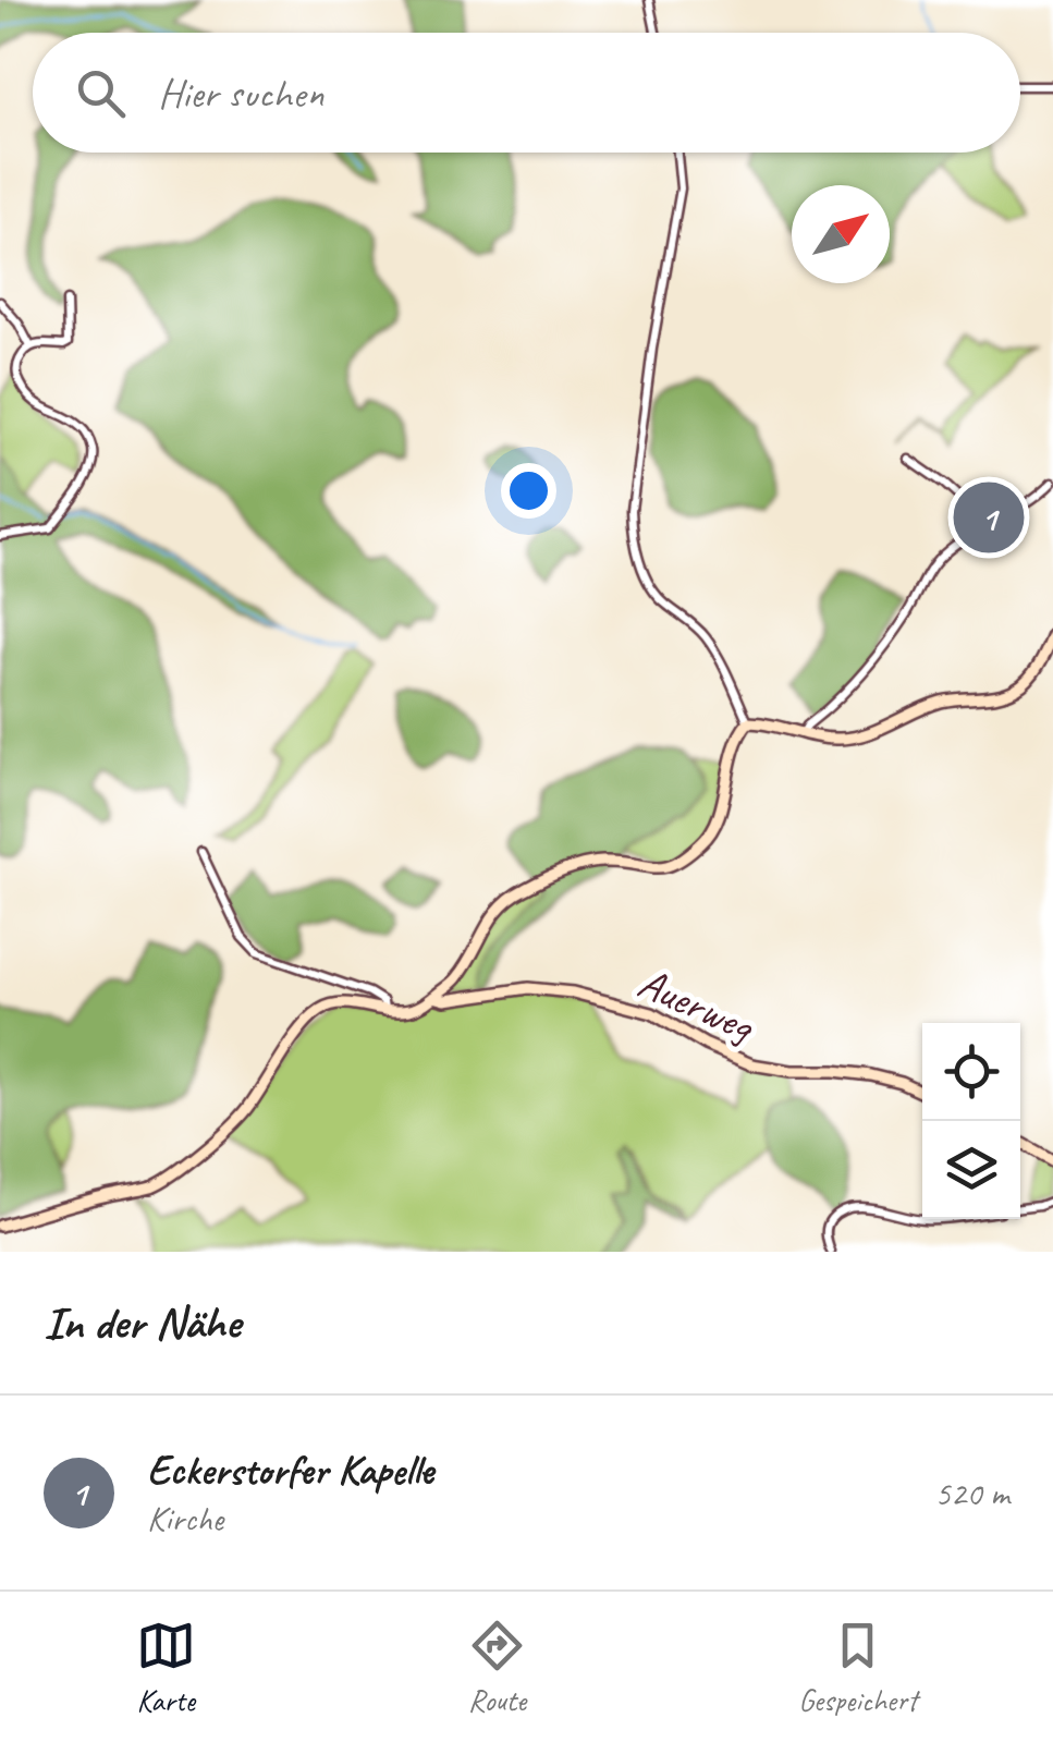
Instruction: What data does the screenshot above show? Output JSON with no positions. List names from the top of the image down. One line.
{"streets":{"street":["Auerweg"]},"north":"top right","page":{"search":"Hier suchen","pins":"1","heading":"In der Nähe","list":[{"mark":"1","name":"Eckerstorfer Kapelle","note":"Kirche","value":"520 m"}],"nav":["Karte","Route","Gespeichert"]}}
